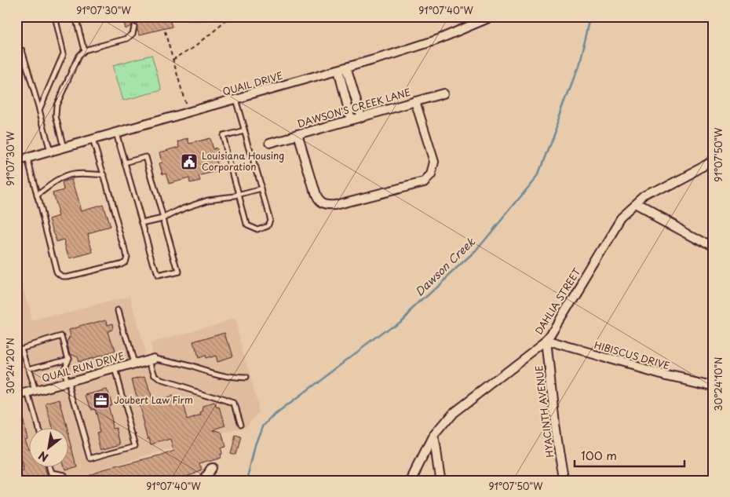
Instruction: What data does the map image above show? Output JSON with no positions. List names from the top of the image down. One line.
{"streets":{"street":["QUAIL DRIVE","DAWSON'S CREEK LANE","DAHLIA STREET","HIBISCUS DRIVE","QUAIL RUN DRIVE","HYACINTH AVENUE"]},"crossings":[["DAHLIA STREET","HIBISCUS DRIVE"],["DAHLIA STREET","HYACINTH AVENUE"],["HIBISCUS DRIVE","HYACINTH AVENUE"]],"water":["Dawson Creek"],"places":{"public building":["Louisiana Housing Corporation"],"office":["Joubert Law Firm"]},"scale_bar":"100 m","north":"bottom left","coordinates":["91°07'30\"W","91°07'40\"W","91°07'50\"W","30°24'20\"N","30°24'10\"N"]}
